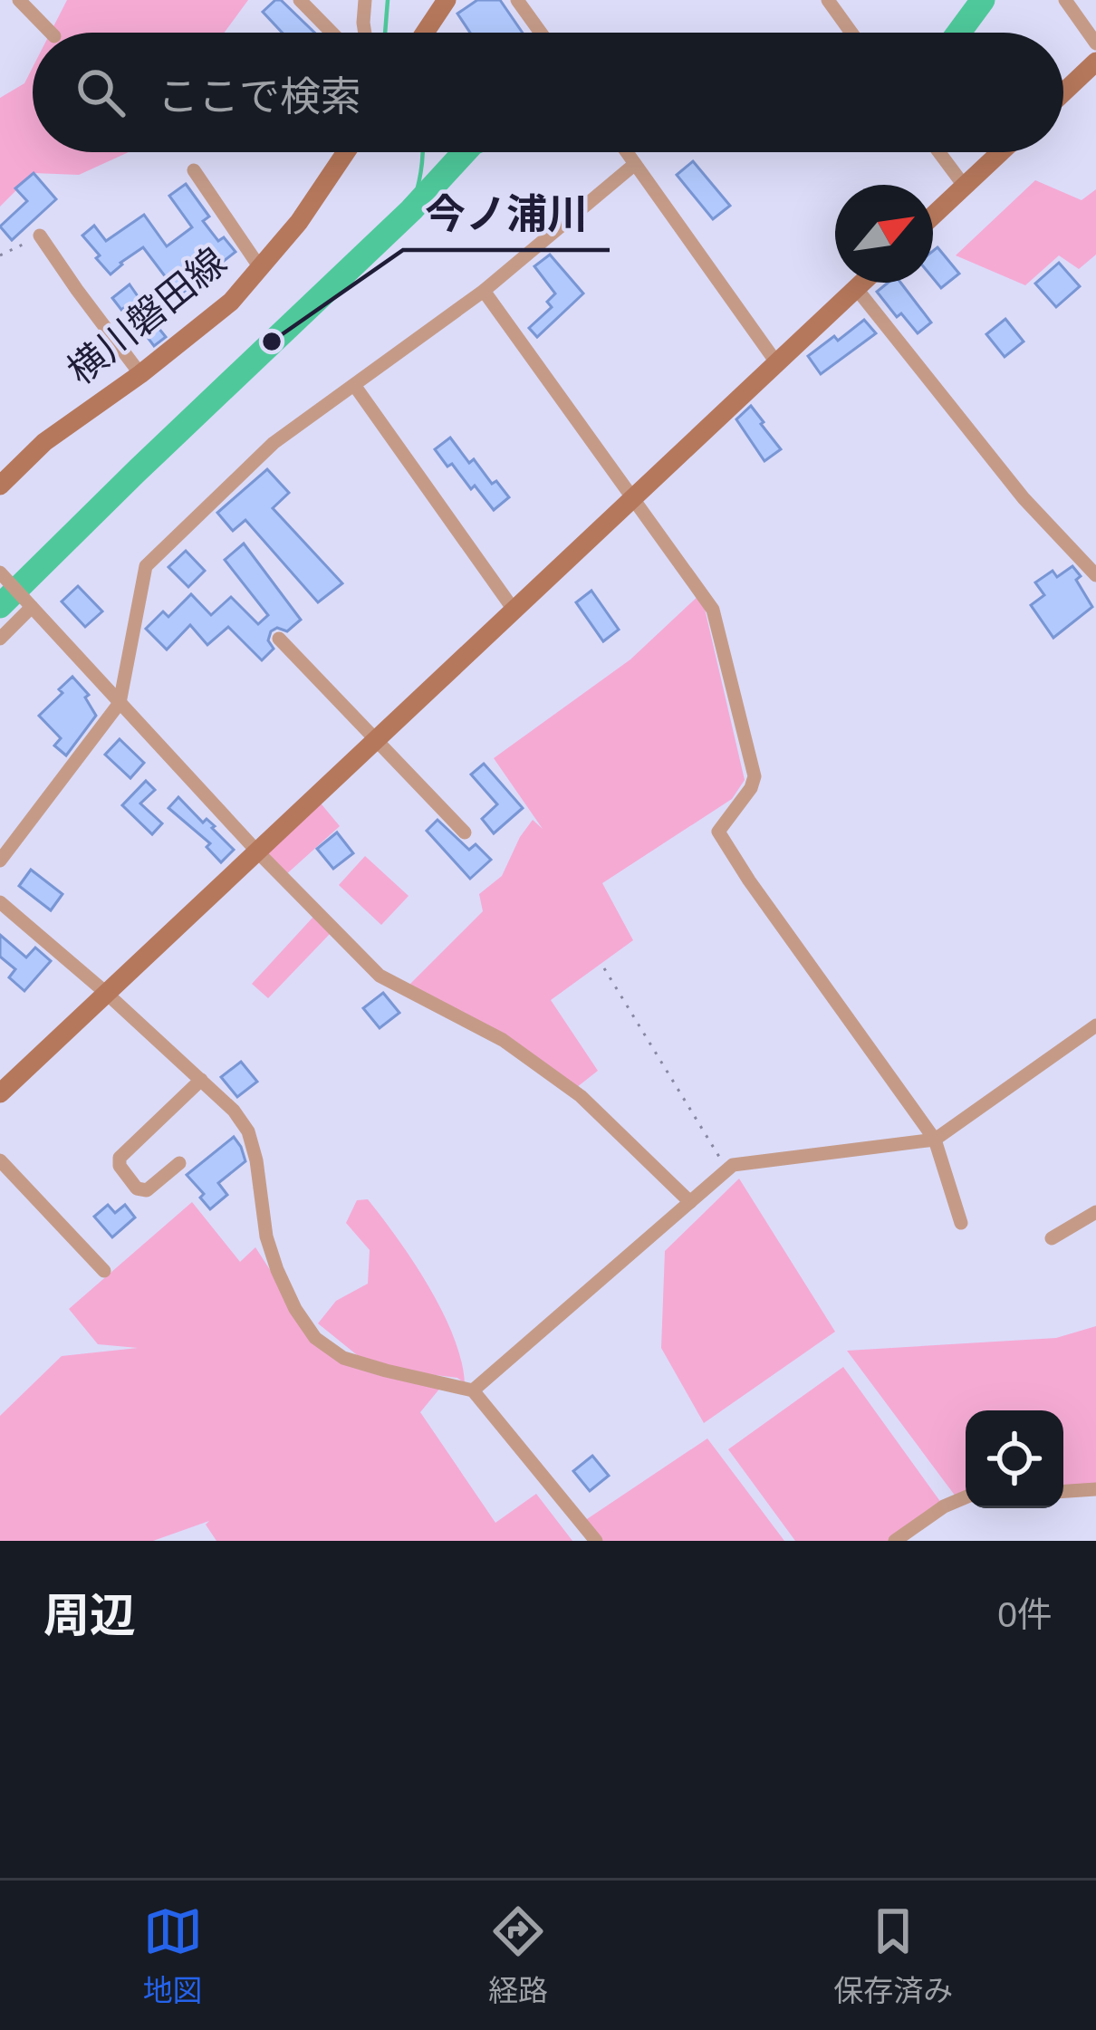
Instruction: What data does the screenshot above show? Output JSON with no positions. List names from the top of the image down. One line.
{"streets":{"street":["横川磐田線"]},"places":["今ノ浦川"],"north":"top right","page":{"search":"ここで検索","heading":["周辺","0件"],"nav":["地図","経路","保存済み"]}}
